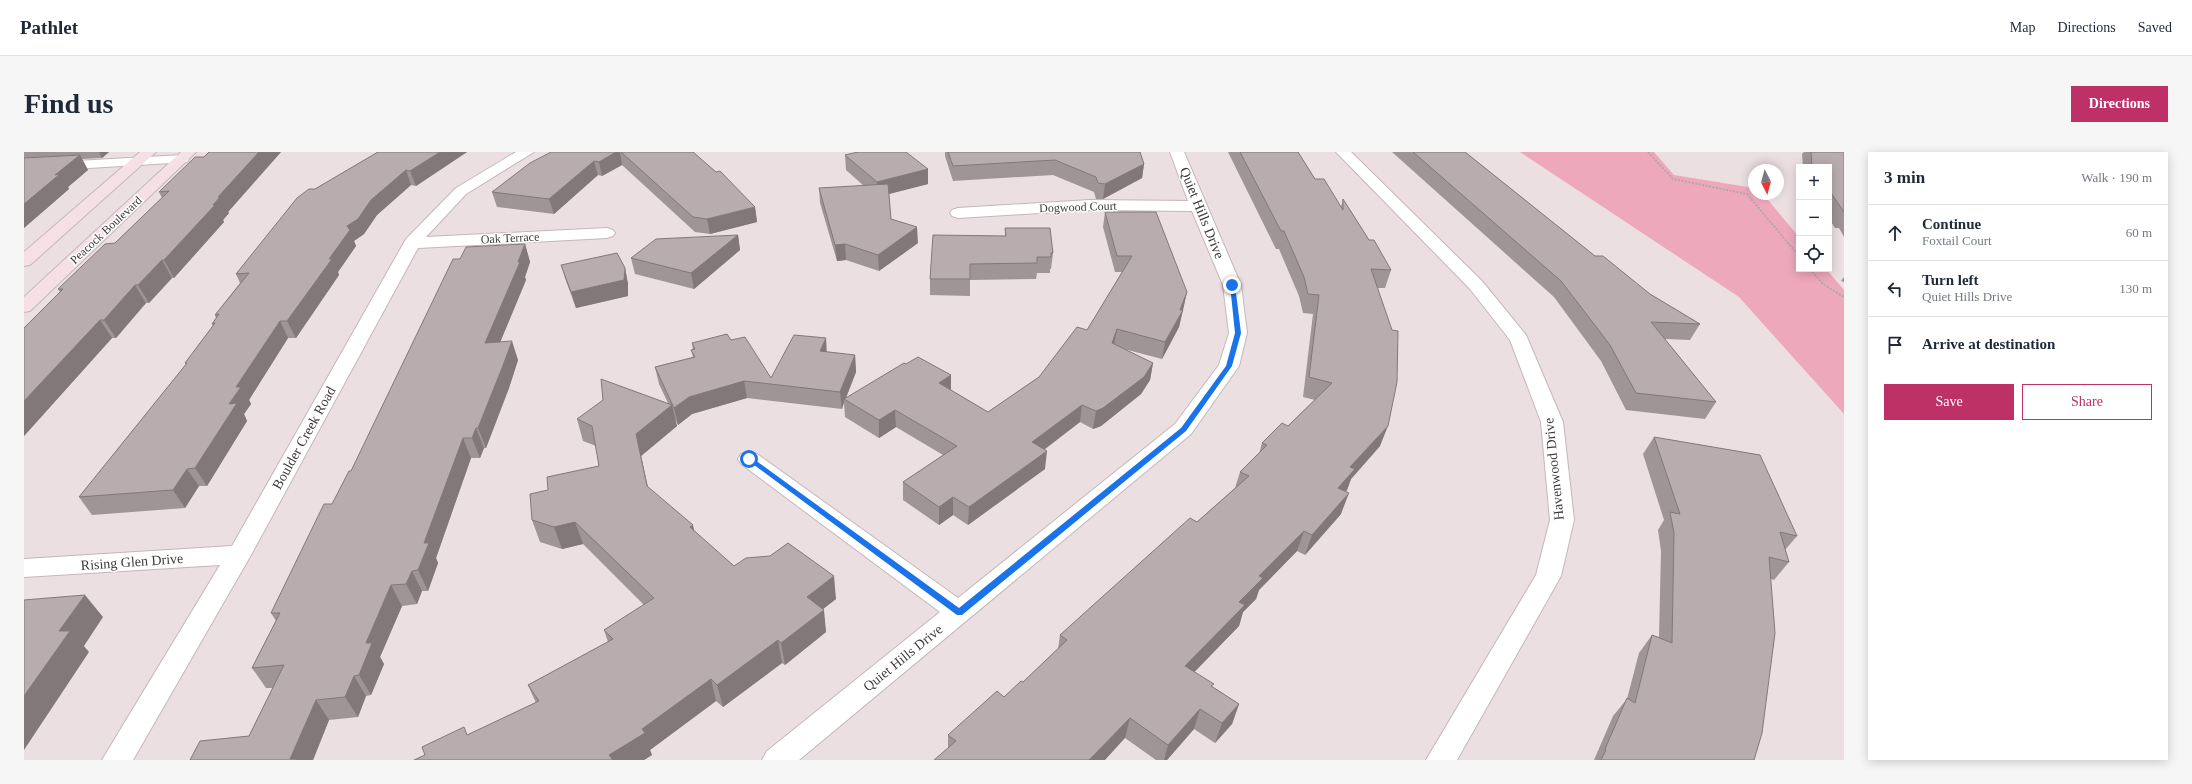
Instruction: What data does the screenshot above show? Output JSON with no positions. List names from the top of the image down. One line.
{"streets":{"street":["Dogwood Court","Quiet Hills Drive","Peacock Boulevard","Oak Terrace","Boulder Creek Road","Havenwood Drive","Rising Glen Drive"]},"crossings":[["Dogwood Court","Quiet Hills Drive"],["Oak Terrace","Boulder Creek Road"],["Boulder Creek Road","Rising Glen Drive"]],"north":"bottom","page":{"header":"Pathlet","nav":["Map","Directions","Saved"],"buttons":["Directions",["Save","Share"]],"title":"Find us","heading":["3 min","Walk · 190 m"],"map_buttons":["+","−"],"list":[["Continue","Foxtail Court","60 m"],["Turn left","Quiet Hills Drive","130 m"],"Arrive at destination"]}}
